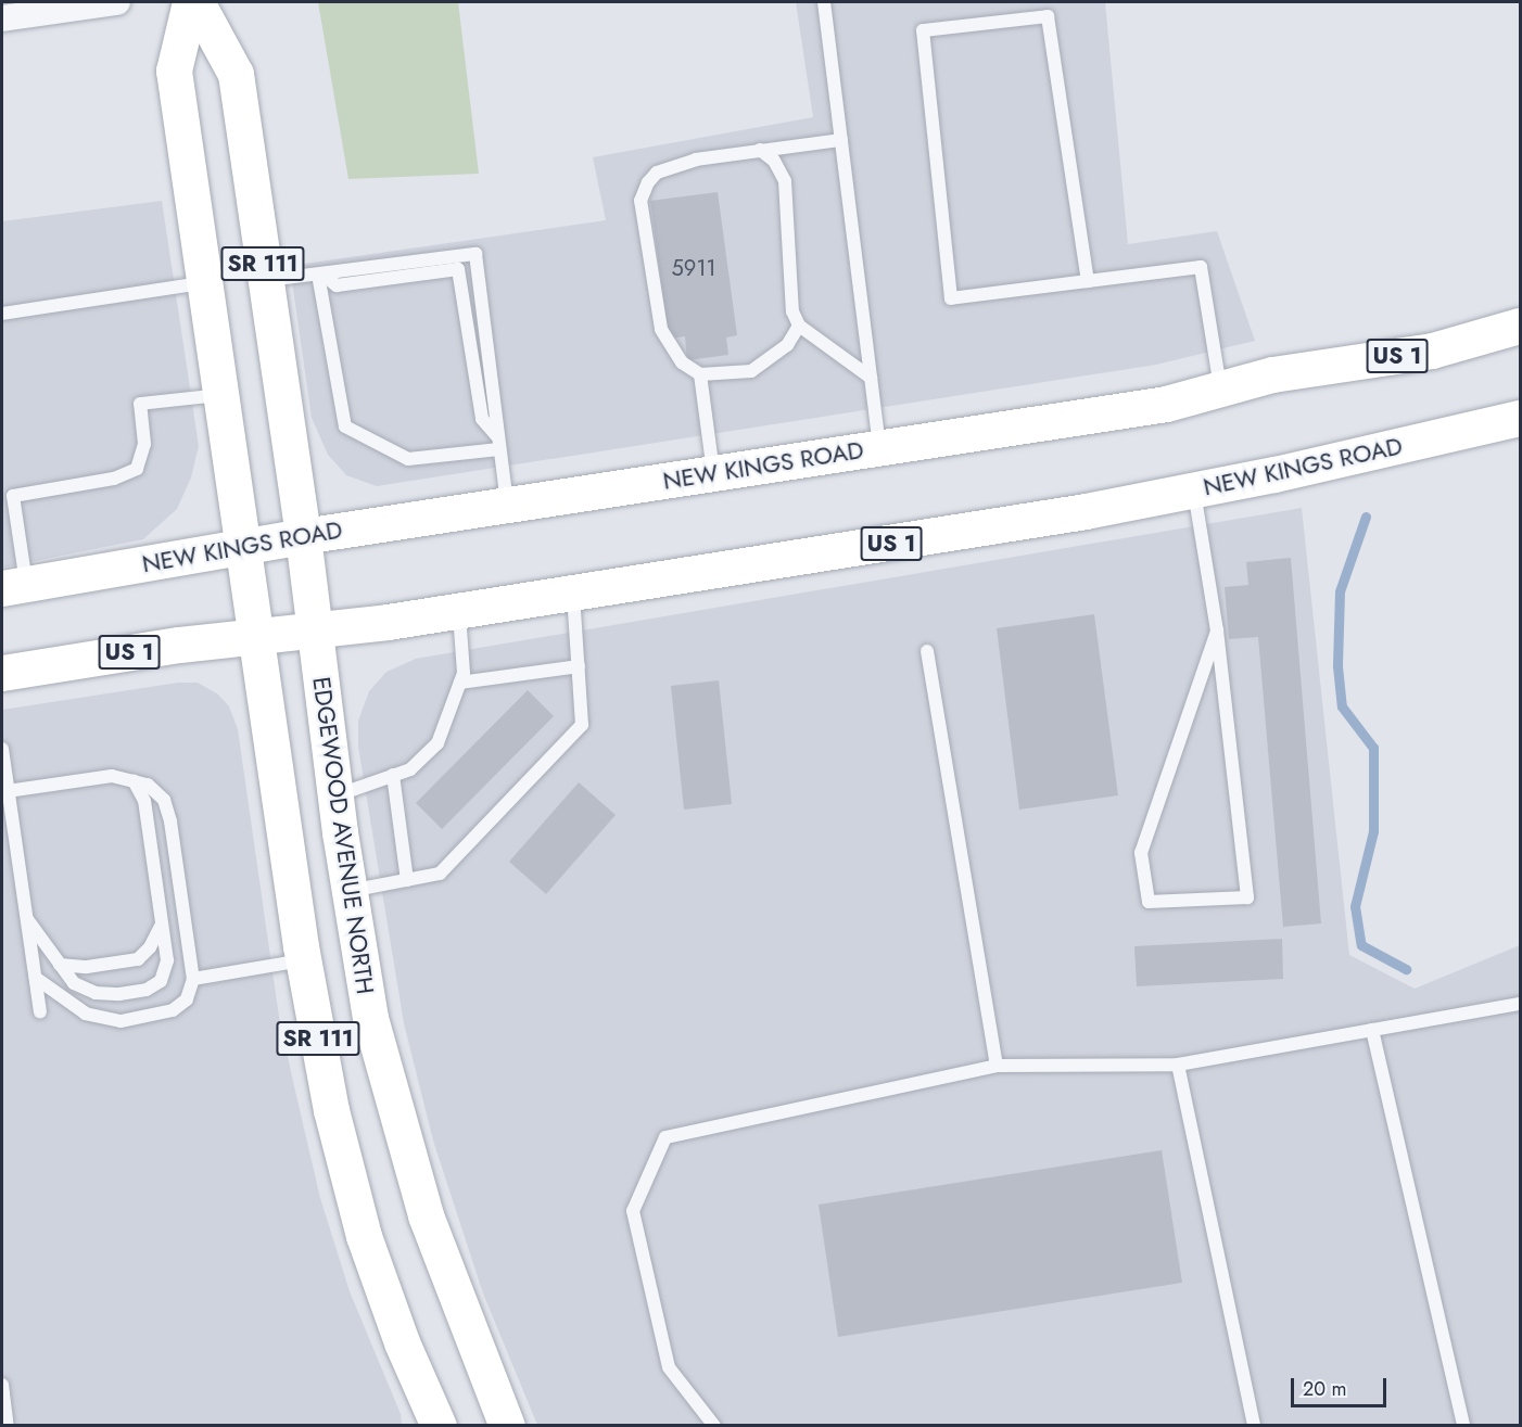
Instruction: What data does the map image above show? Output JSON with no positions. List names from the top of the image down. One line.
{"streets":{"main road":["SR 111","US 1","NEW KINGS ROAD","EDGEWOOD AVENUE NORTH"]},"crossings":[["SR 111","NEW KINGS ROAD"],["SR 111","EDGEWOOD AVENUE NORTH"],["NEW KINGS ROAD","EDGEWOOD AVENUE NORTH"]],"house_numbers":["5911"],"scale_bar":"20 m"}
